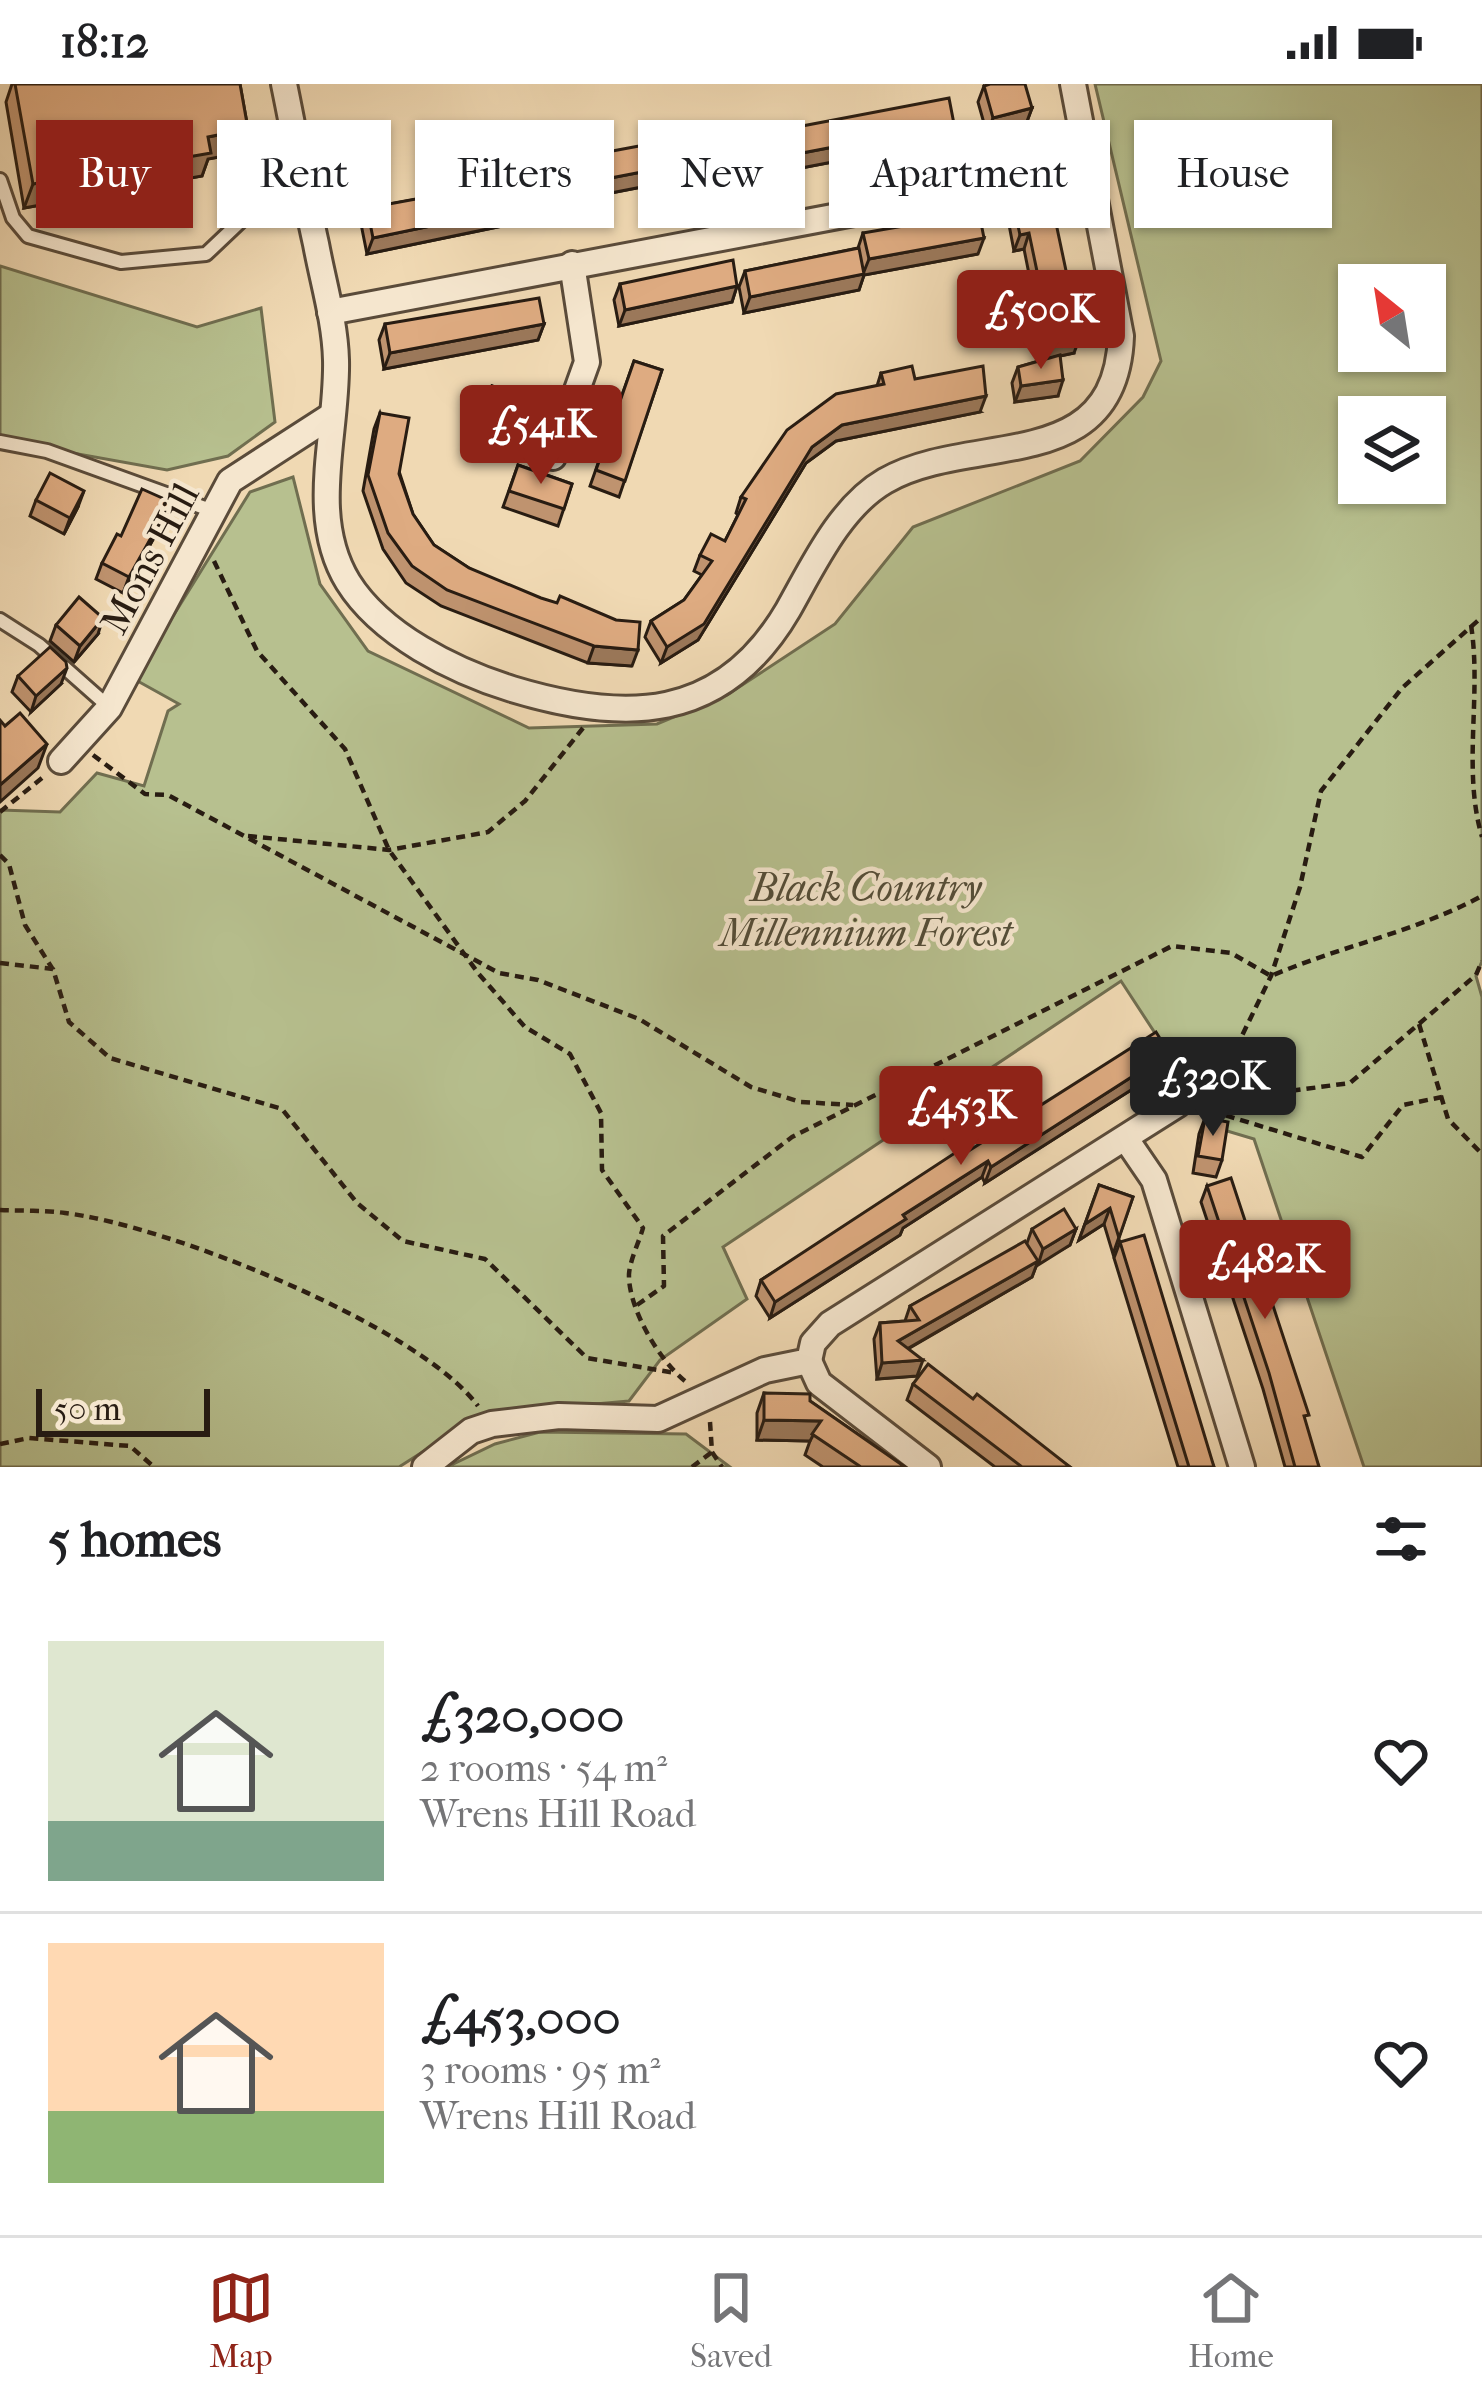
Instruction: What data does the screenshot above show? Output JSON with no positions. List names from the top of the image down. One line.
{"streets":{"street":["Mons Hill"]},"parks":["Black Country Millennium Forest"],"scale_bar":"50 m","north":"top left","page":{"status":"18:12","chip":["Buy","Rent","Filters","New","Apartment","House"],"price":["£500K","£541K","£320K","£453K","£482K"],"scale":"50 m","heading":"5 homes","list":[{"name":"£320,000","note":"2 rooms · 54 m² · Wrens Hill Road"},{"name":"£453,000","note":"3 rooms · 95 m² · Wrens Hill Road"}],"tabs":["Map","Saved","Home"]}}
